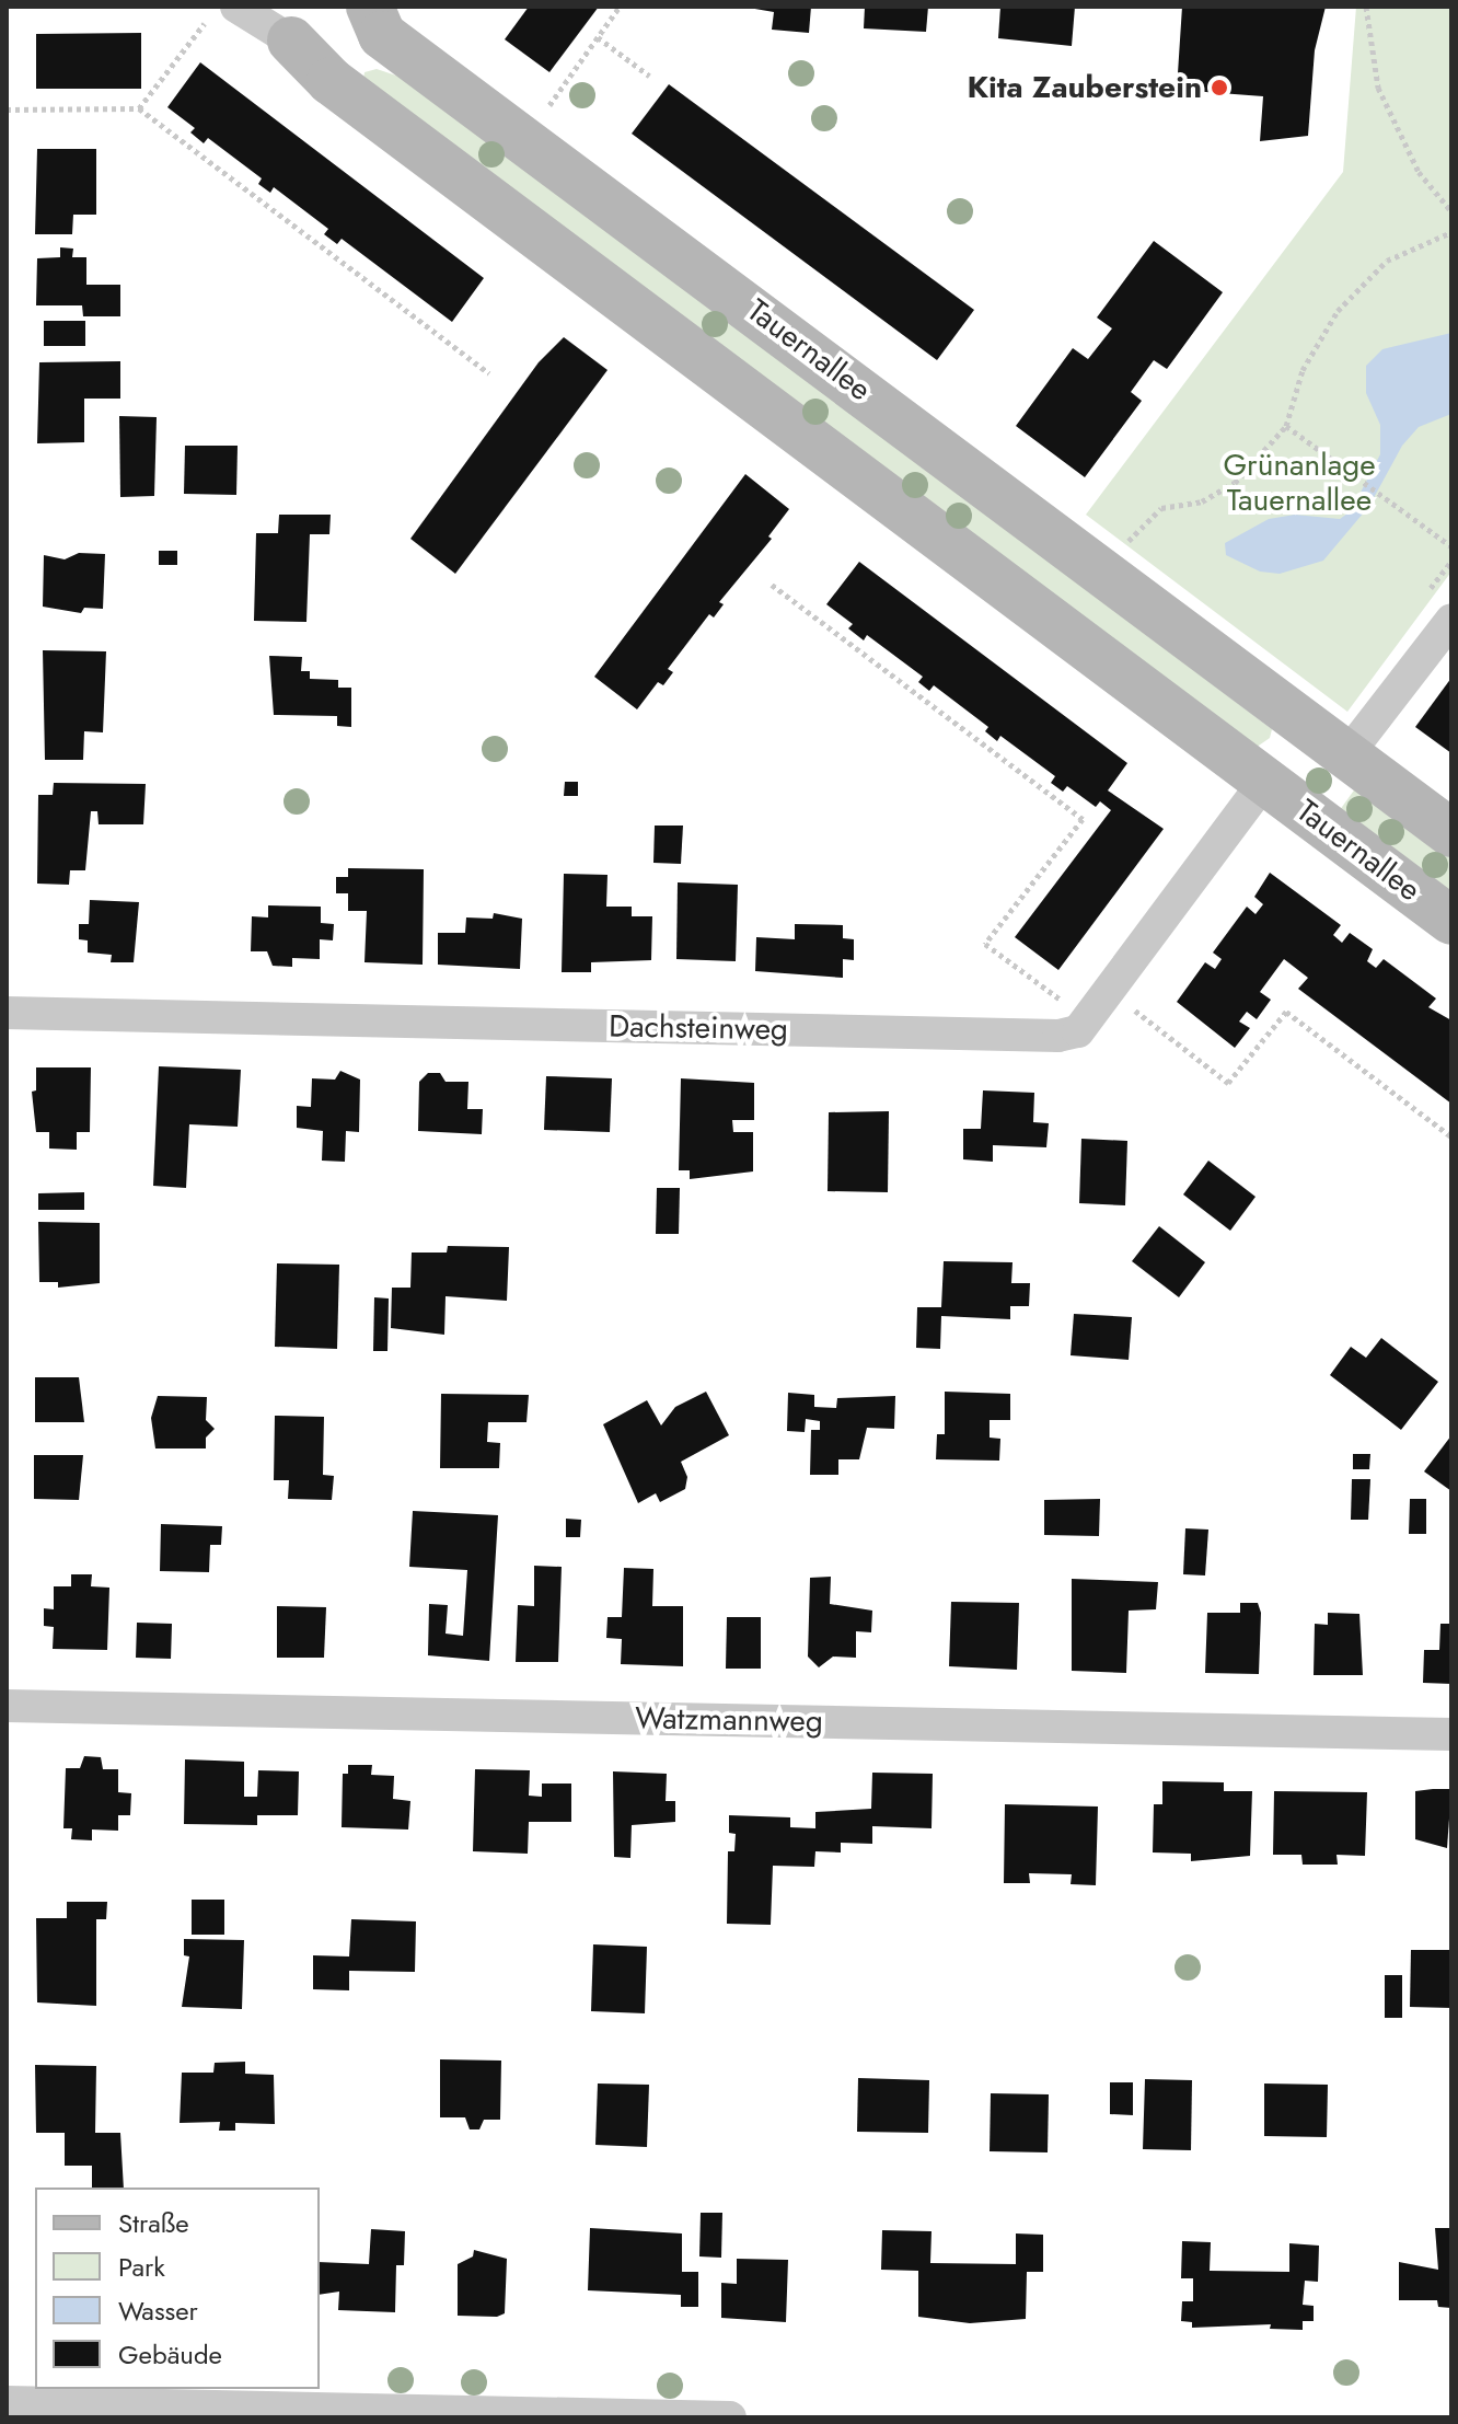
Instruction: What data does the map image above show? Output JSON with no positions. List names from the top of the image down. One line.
{"streets":{"street":["Tauernallee","Dachsteinweg","Watzmannweg"]},"crossings":[["Tauernallee","Dachsteinweg"]],"parks":["Grünanlage Tauernallee"],"places":["Kita Zauberstein"],"legend":["Straße","Park","Wasser","Gebäude"]}
